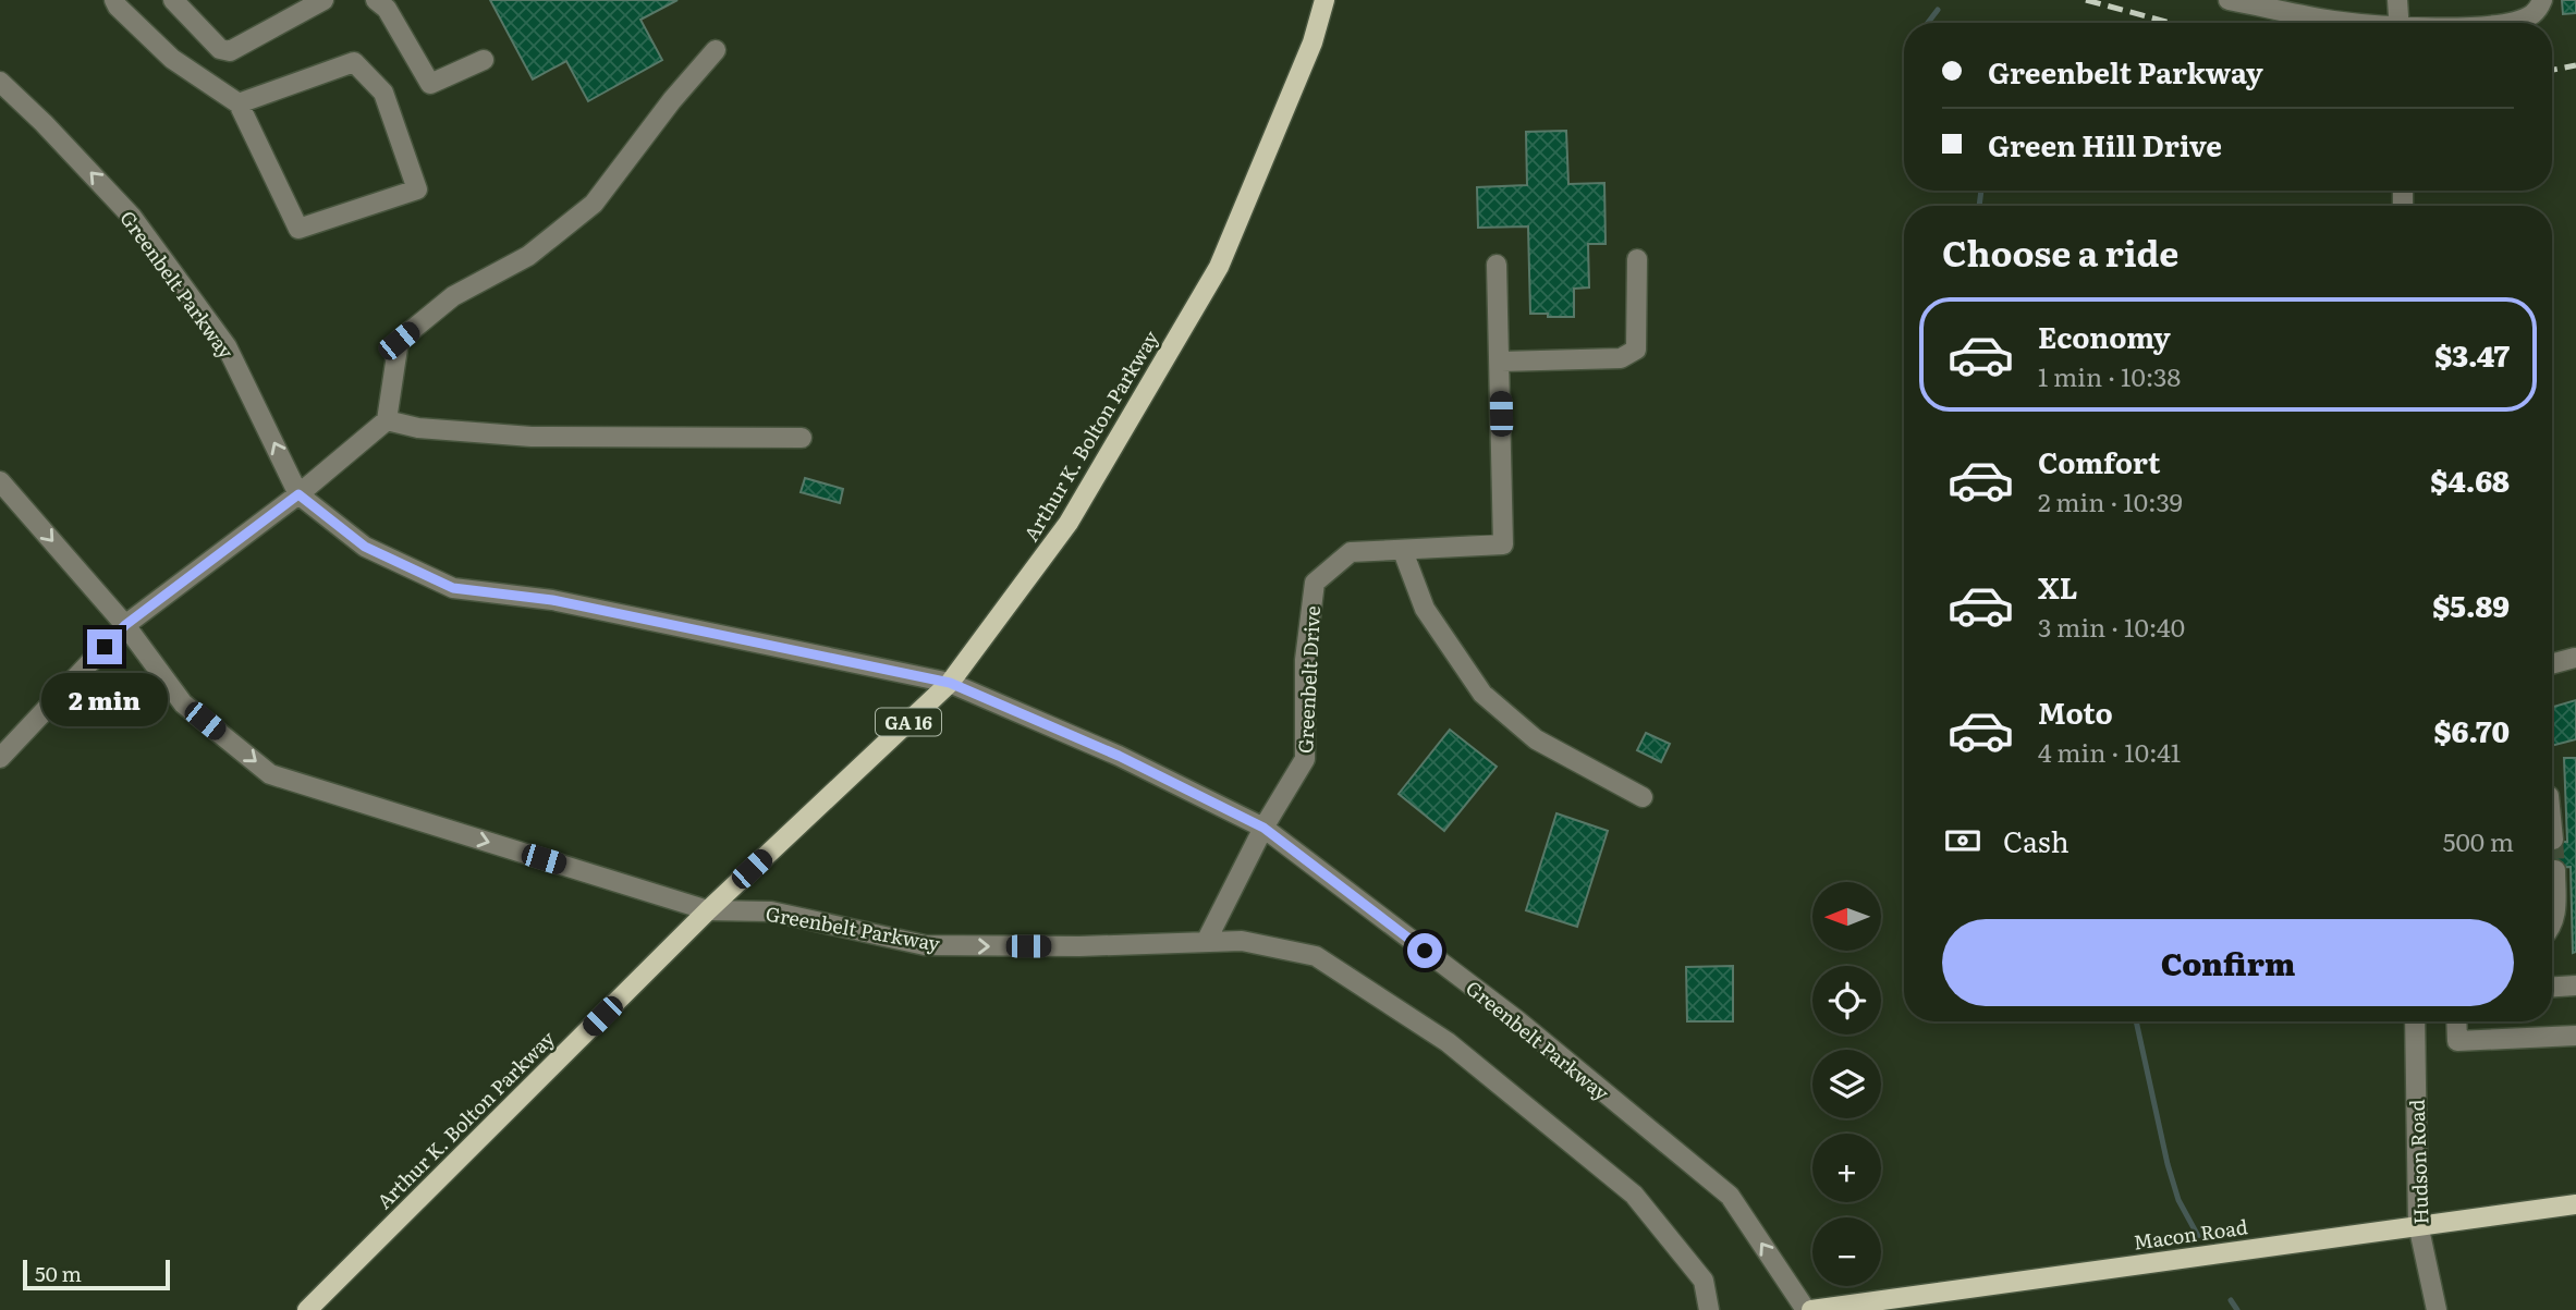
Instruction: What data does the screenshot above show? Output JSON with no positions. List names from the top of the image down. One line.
{"streets":{"main road":["Arthur K. Bolton Parkway","GA 16","Macon Road"],"street":["Greenbelt Parkway","Greenbelt Drive","Hudson Road"]},"crossings":[["Greenbelt Parkway","Arthur K. Bolton Parkway"],["Greenbelt Parkway","Greenbelt Drive"],["Greenbelt Parkway","Macon Road"],["Hudson Road","Macon Road"]],"scale_bar":"50 m","north":"left","page":{"banner":["Greenbelt Parkway","Green Hill Drive"],"heading":"Choose a ride","list":[{"name":"Economy","note":"1 min · 10:38","value":"$3.47"},{"name":"Comfort","note":"2 min · 10:39","value":"$4.68"},{"name":"XL","note":"3 min · 10:40","value":"$5.89"},{"name":"Moto","note":"4 min · 10:41","value":"$6.70"}],"bubble":"2 min","pay":["Cash","500 m"],"map_buttons":["+","−"],"buttons":"Confirm","scale":"50 m"}}
